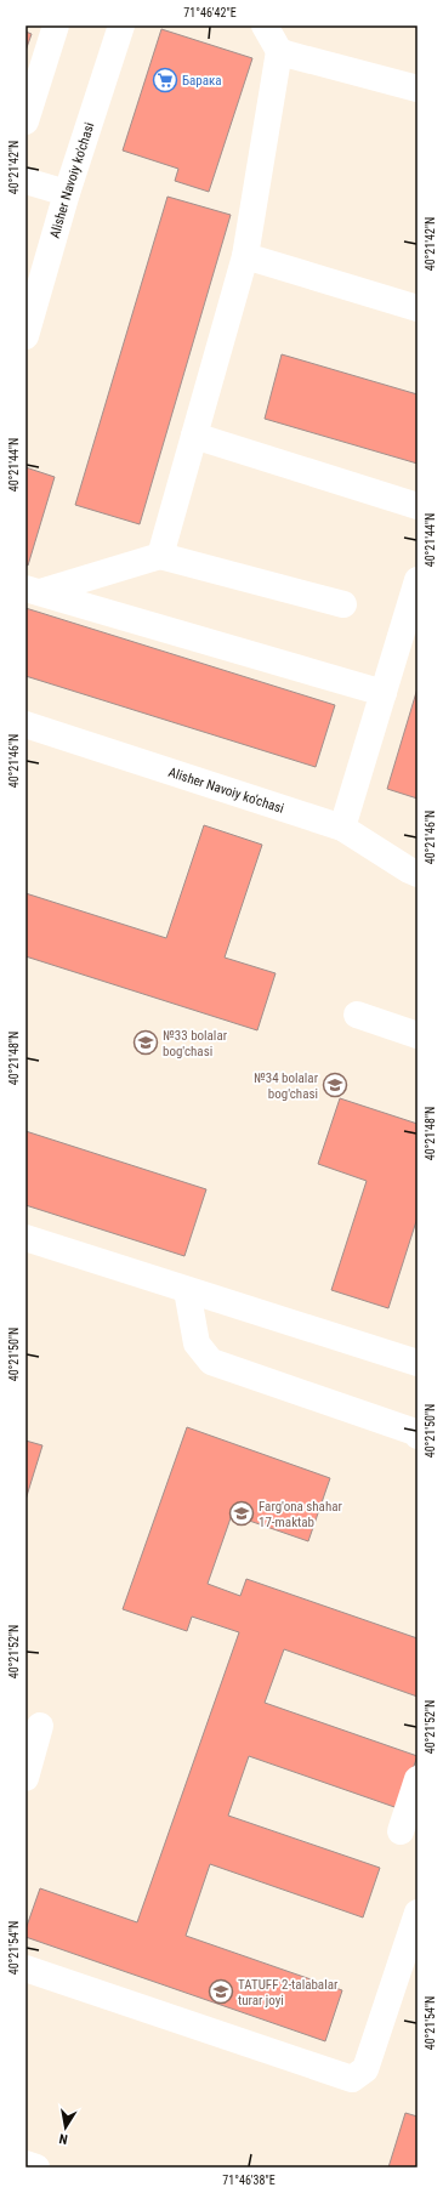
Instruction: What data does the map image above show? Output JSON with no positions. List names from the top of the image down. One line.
{"streets":{"street":["Alisher Navoiy ko'chasi"]},"places":{"supermarket":["Барака"],"school or university":["№33 bolalar bog'chasi","№34 bolalar bog'chasi","Farg'ona shahar 17-maktab","TATUFF 2-talabalar turar joyi"]},"north":"bottom","coordinates":["71°46'42\"E","40°21'42\"N","40°21'44\"N","40°21'46\"N","40°21'48\"N","40°21'50\"N","40°21'52\"N","40°21'54\"N","71°46'38\"E"]}
